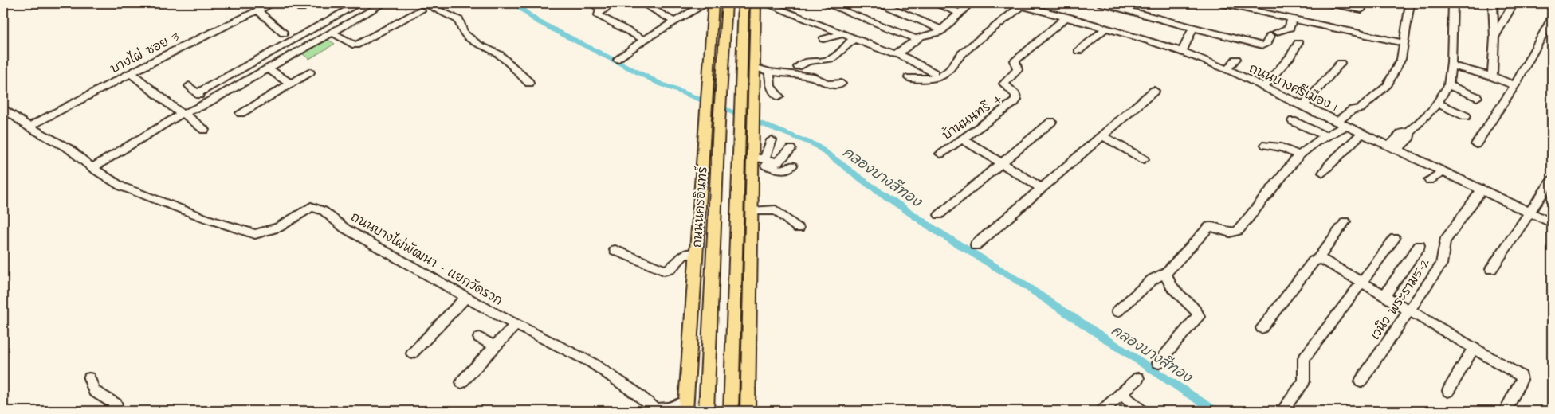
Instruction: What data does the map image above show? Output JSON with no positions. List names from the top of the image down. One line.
{"streets":{"main road":["ถนนนครอินทร์"],"street":["บางไผ่ ซอย 3","ถนนบางศรีเมือง 1","บ้านนนทรี 4","ถนนบางไผ่พัฒนา - แยกวัดรวก","เวนิว พระราม5-2"]},"crossings":[["บางไผ่ ซอย 3","ถนนบางไผ่พัฒนา - แยกวัดรวก"],["ถนนบางศรีเมือง 1","บ้านนนทรี 4"],["ถนนบางศรีเมือง 1","เวนิว พระราม5-2"]],"water":["คลองบางสีทอง"]}
